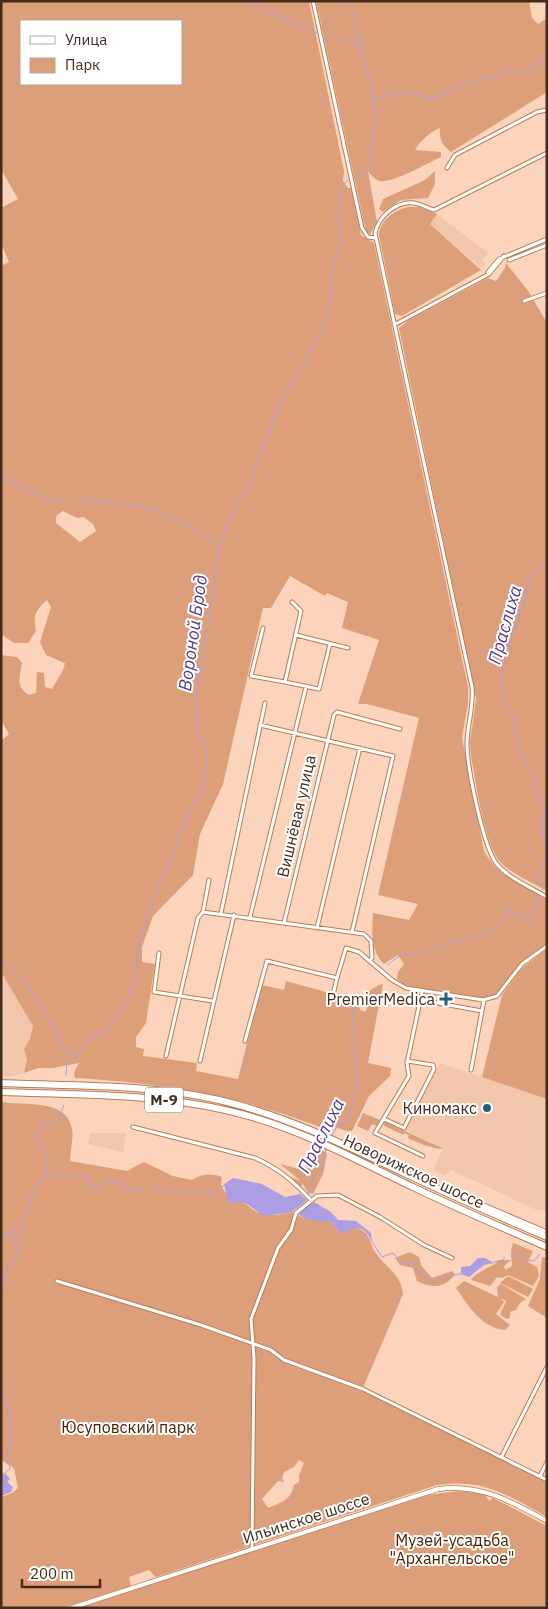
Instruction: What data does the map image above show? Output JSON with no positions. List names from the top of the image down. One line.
{"streets":{"highway":["М-9","Новорижское шоссе"],"main road":["Ильинское шоссе"],"street":["Вишнёвая улица"]},"water":["Праслиха","Вороной Брод"],"parks":["Юсуповский парк","Музей-усадьба \"Архангельское\""],"places":{"health":["PremierMedica"],"other":["Киномакс"]},"legend":["Улица","Парк"],"scale_bar":"200 m"}
